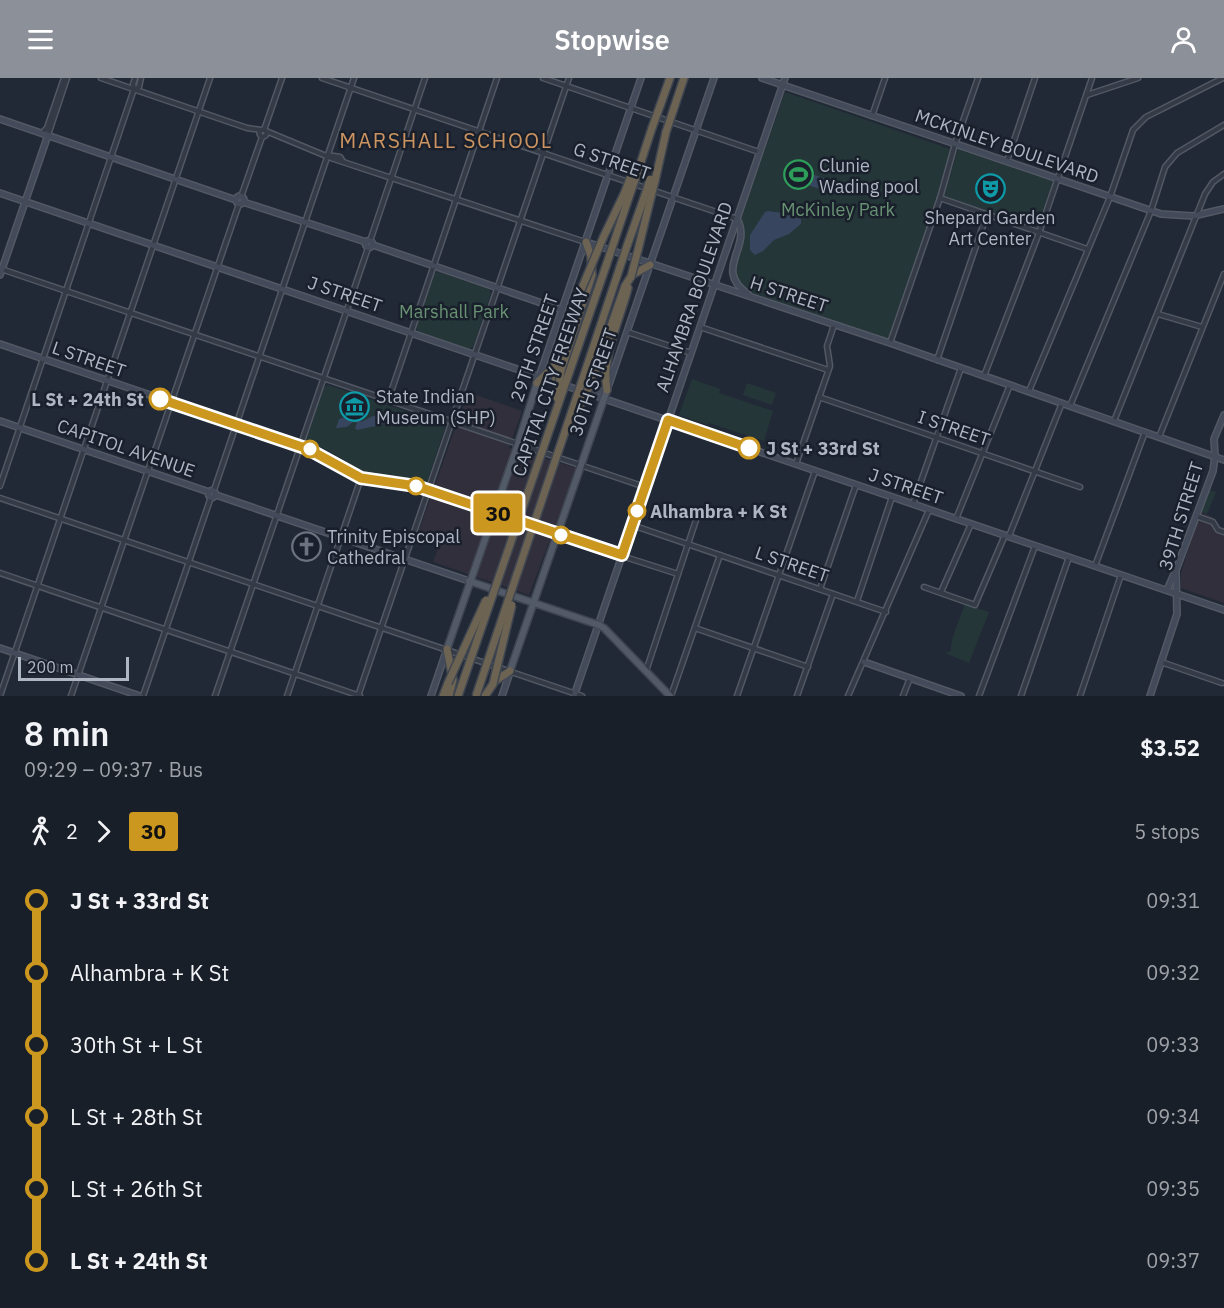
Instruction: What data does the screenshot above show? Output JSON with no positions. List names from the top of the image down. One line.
{"streets":{"highway":["CAPITAL CITY FREEWAY"],"main road":["MCKINLEY BOULEVARD","J STREET","H STREET","ALHAMBRA BOULEVARD","29TH STREET","L STREET","30TH STREET","CAPITOL AVENUE","39TH STREET"],"street":["G STREET","I STREET"]},"crossings":[["MCKINLEY BOULEVARD","ALHAMBRA BOULEVARD"],["G STREET","ALHAMBRA BOULEVARD"],["G STREET","29TH STREET"],["G STREET","30TH STREET"],["J STREET","ALHAMBRA BOULEVARD"],["J STREET","29TH STREET"],["J STREET","30TH STREET"],["J STREET","39TH STREET"],["H STREET","ALHAMBRA BOULEVARD"],["H STREET","29TH STREET"],["H STREET","30TH STREET"],["H STREET","39TH STREET"],["ALHAMBRA BOULEVARD","L STREET"],["ALHAMBRA BOULEVARD","CAPITOL AVENUE"],["29TH STREET","L STREET"],["29TH STREET","CAPITOL AVENUE"],["L STREET","30TH STREET"],["30TH STREET","CAPITOL AVENUE"]],"districts":["MARSHALL SCHOOL"],"parks":["McKinley Park","Marshall Park"],"places":{"sports":["Clunie Wading pool"],"theatre":["Shepard Garden Art Center"],"other":["L St + 24th St","J St + 33rd St","Alhambra + K St"],"museum":["State Indian Museum (SHP)"],"church":["Trinity Episcopal Cathedral"]},"lines":["bus line 30"],"scale_bar":"200 m","page":{"header":"Stopwise","on_map":"30","scale":"200 m","heading":["8 min","09:29 – 09:37 · Bus","$3.52"],"legs":["2","30","5 stops"],"list":[{"name":"J St + 33rd St","value":"09:31"},{"name":"Alhambra + K St","value":"09:32"},{"name":"30th St + L St","value":"09:33"},{"name":"L St + 28th St","value":"09:34"},{"name":"L St + 26th St","value":"09:35"},{"name":"L St + 24th St","value":"09:37"}]}}
